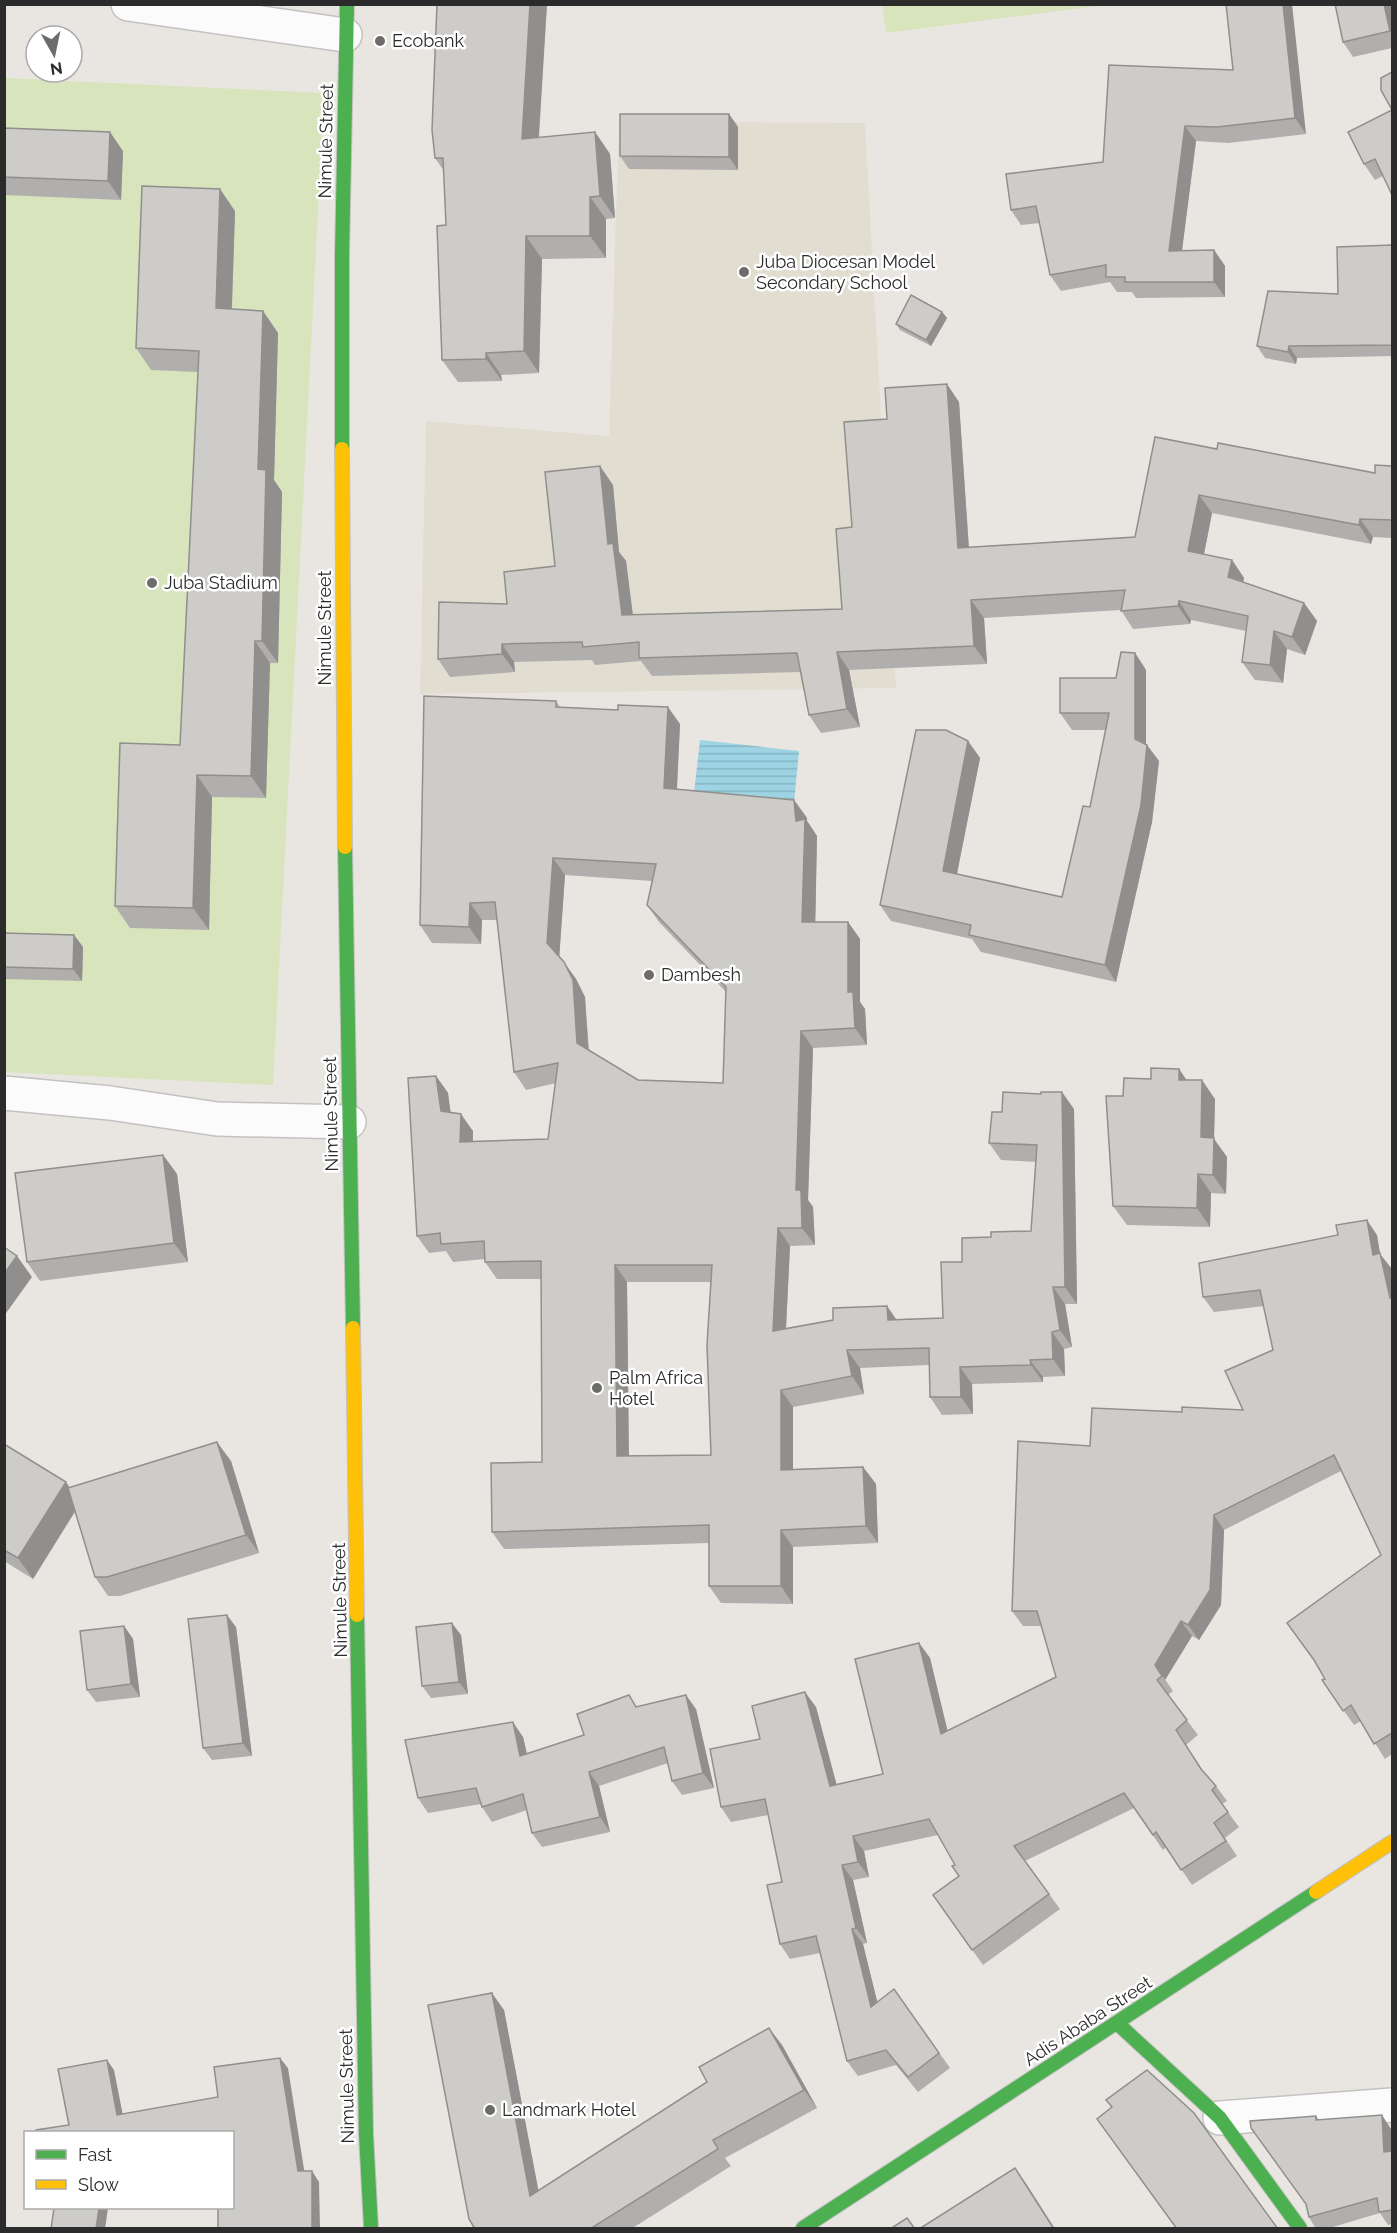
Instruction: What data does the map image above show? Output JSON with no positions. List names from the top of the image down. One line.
{"streets":{"street":["Nimule Street","Adis Ababa Street"]},"places":["Ecobank","Juba Diocesan Model Secondary School","Juba Stadium","Dambesh","Palm Africa Hotel","Landmark Hotel"],"legend":["Fast","Slow"],"north":"bottom"}
